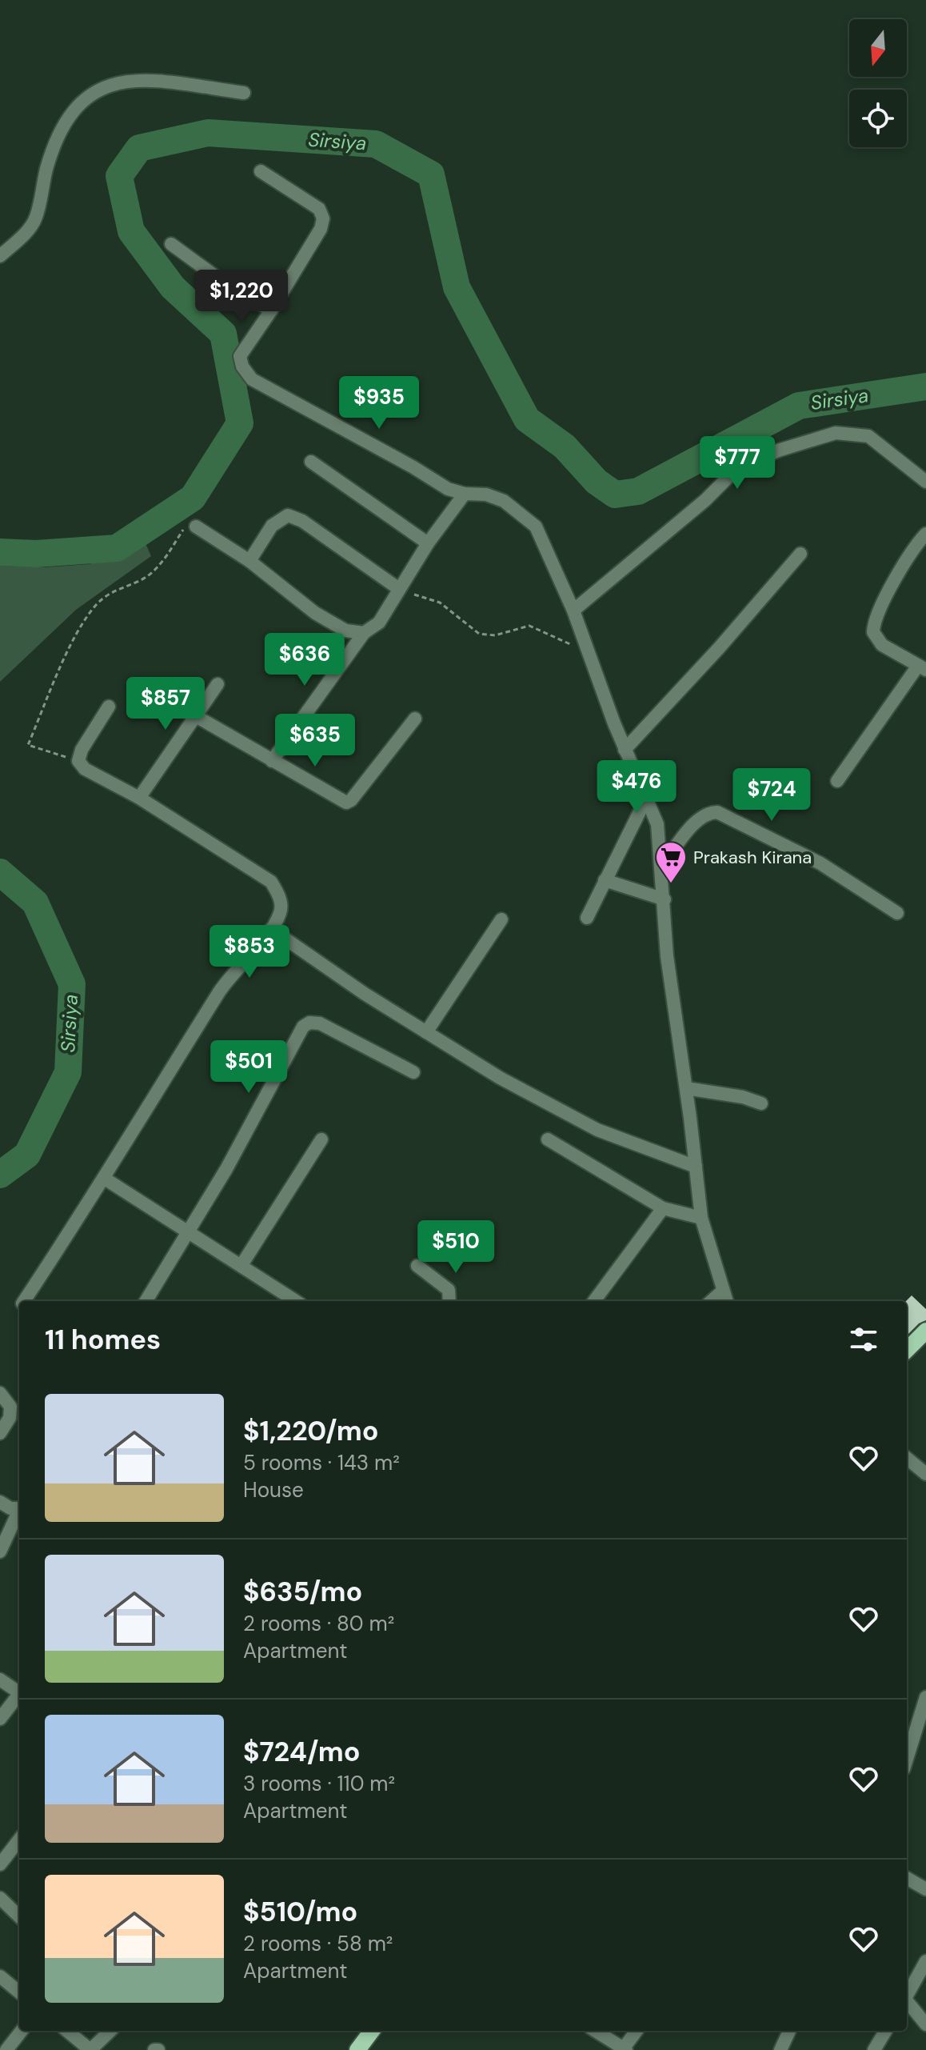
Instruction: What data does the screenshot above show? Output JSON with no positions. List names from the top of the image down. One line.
{"water":["Sirsiya"],"places":{"supermarket":["Prakash Kirana"]},"north":"bottom","page":{"price":["$1,220","$935","$777","$636","$857","$635","$476","$724","$853","$501","$510"],"heading":"11 homes","list":[{"name":"$1,220/mo","note":"5 rooms · 143 m² · House"},{"name":"$635/mo","note":"2 rooms · 80 m² · Apartment"},{"name":"$724/mo","note":"3 rooms · 110 m² · Apartment"},{"name":"$510/mo","note":"2 rooms · 58 m² · Apartment"}]}}
